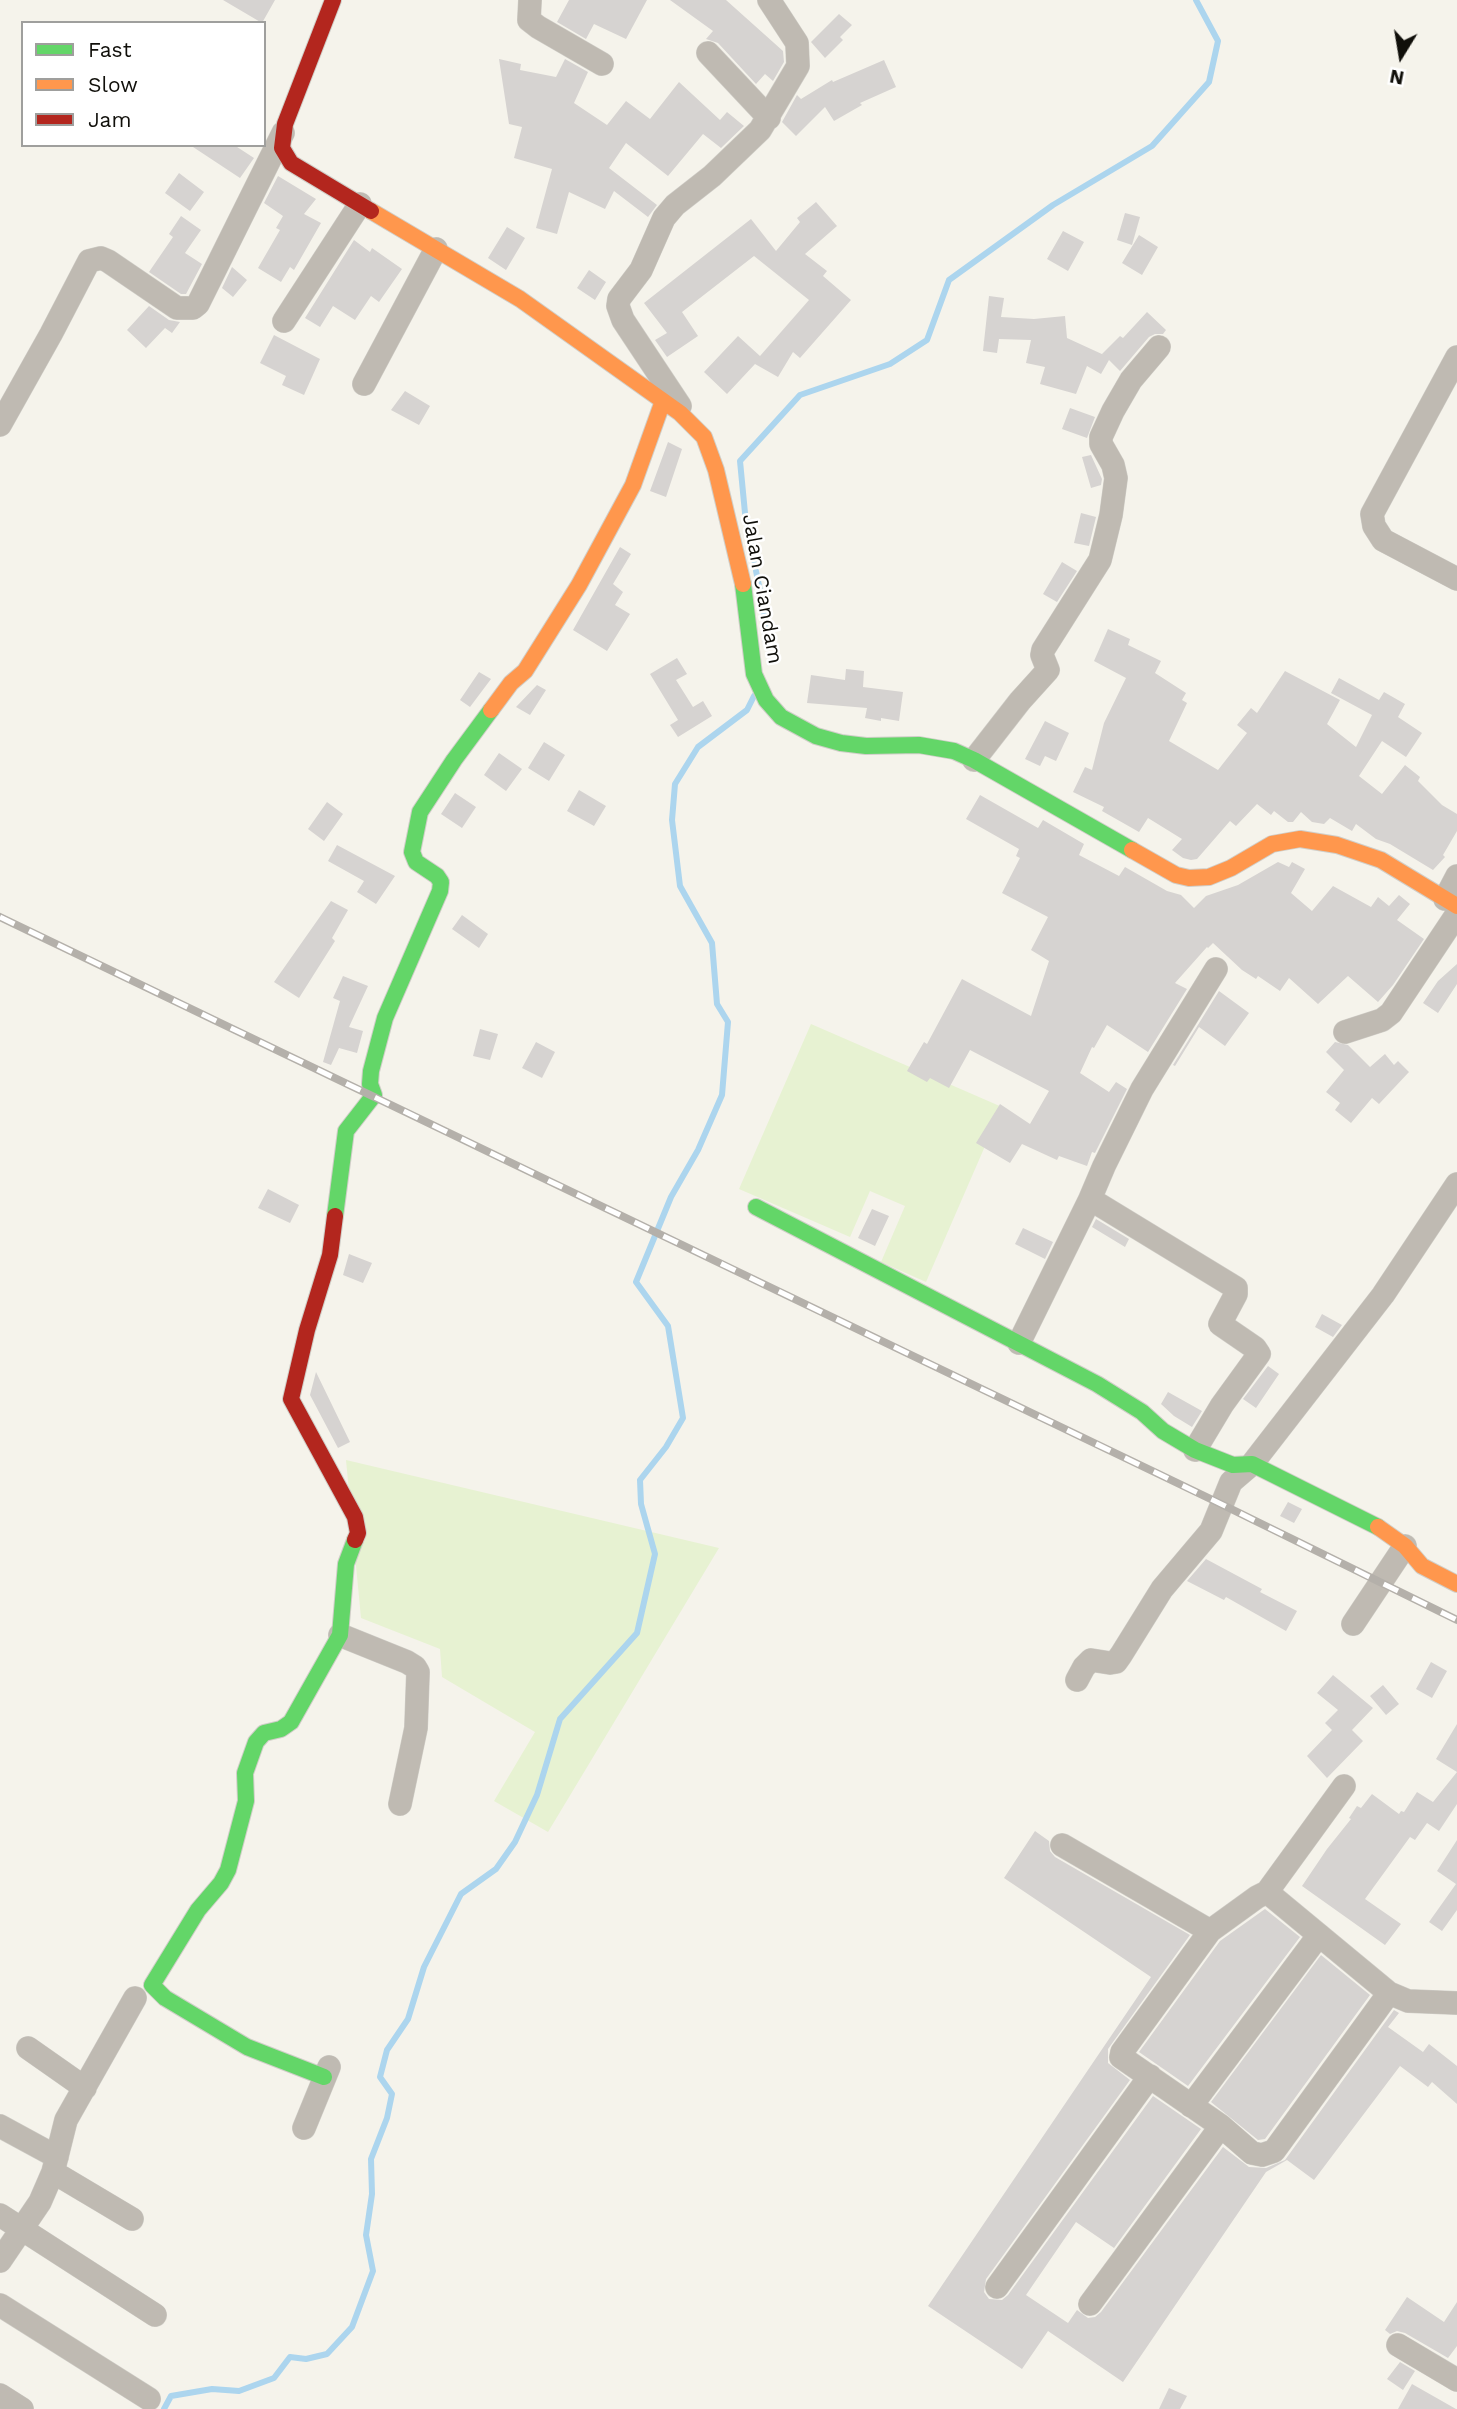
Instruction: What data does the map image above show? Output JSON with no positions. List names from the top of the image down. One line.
{"streets":{"street":["Jalan Ciandam"]},"legend":["Fast","Slow","Jam"],"north":"bottom"}
